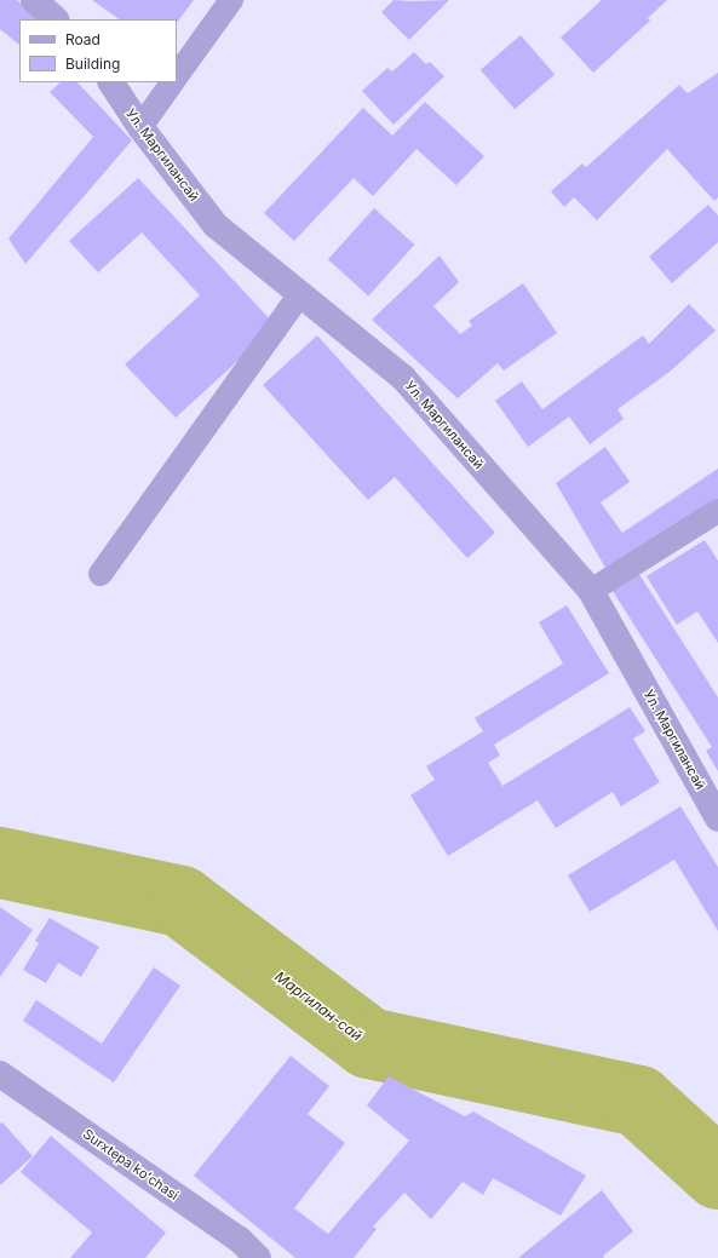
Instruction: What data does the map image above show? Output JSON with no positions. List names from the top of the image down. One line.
{"streets":{"street":["Ул. Маргилансай","Surxtepa koʻchasi"]},"water":["Маргилан-сай"],"legend":["Road","Building"]}
